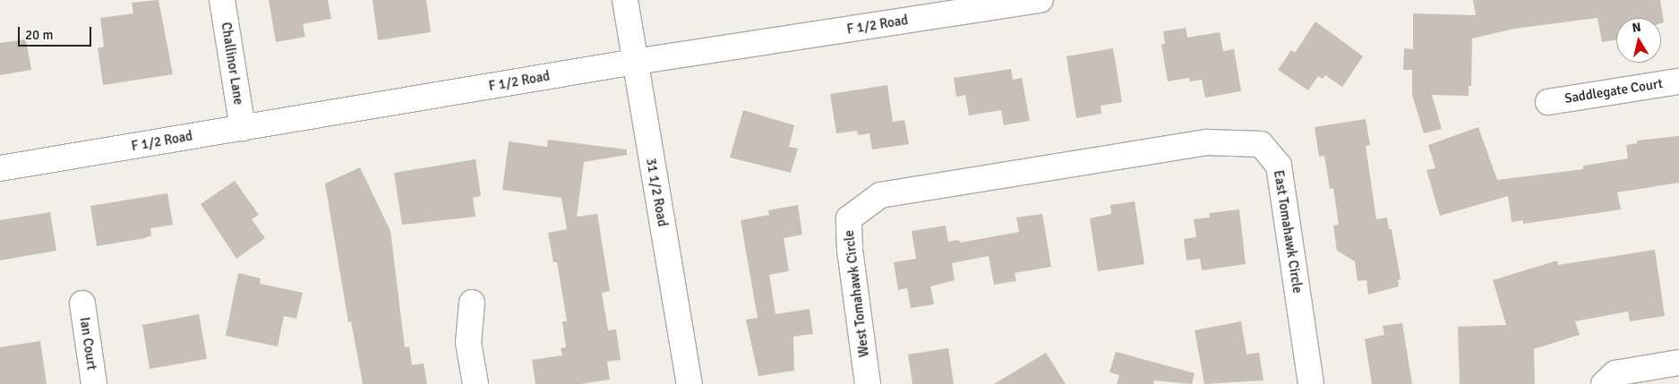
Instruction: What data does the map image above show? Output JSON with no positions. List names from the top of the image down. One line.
{"streets":{"street":["F 1/2 Road","Challinor Lane","Saddlegate Court","31 1/2 Road","East Tomahawk Circle","West Tomahawk Circle","Ian Court"]},"crossings":[["F 1/2 Road","Challinor Lane"],["F 1/2 Road","31 1/2 Road"],["East Tomahawk Circle","West Tomahawk Circle"]],"scale_bar":"20 m","north":"top"}
